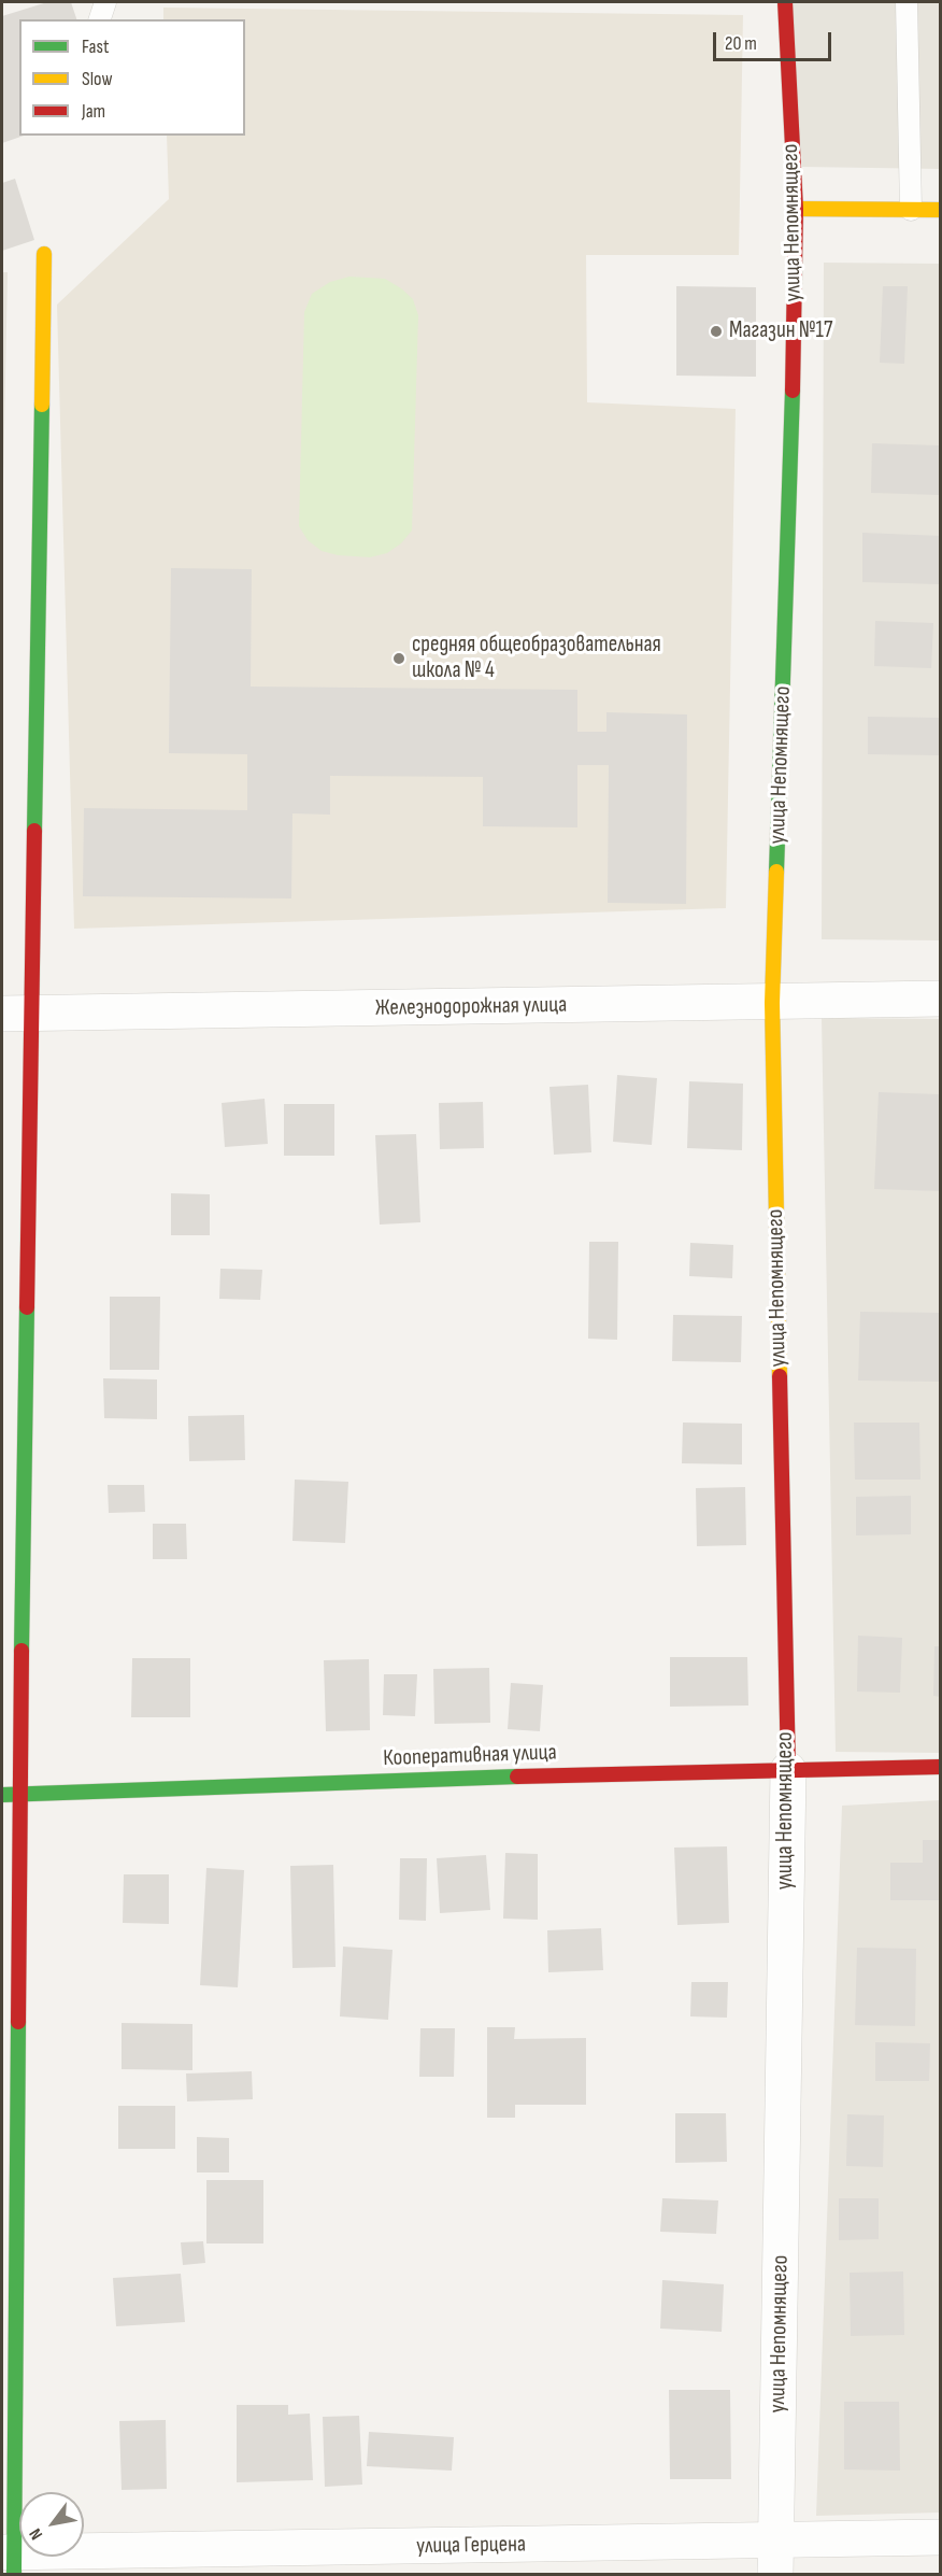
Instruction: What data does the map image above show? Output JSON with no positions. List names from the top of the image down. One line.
{"streets":{"street":["улица Непомнящего","Железнодорожная улица","Кооперативная улица","улица Герцена"]},"crossings":[["улица Непомнящего","Железнодорожная улица"],["улица Непомнящего","Кооперативная улица"],["улица Непомнящего","улица Герцена"]],"places":["Магазин №17","средняя общеобразовательная школа № 4"],"legend":["Fast","Slow","Jam"],"scale_bar":"20 m","north":"bottom left"}
